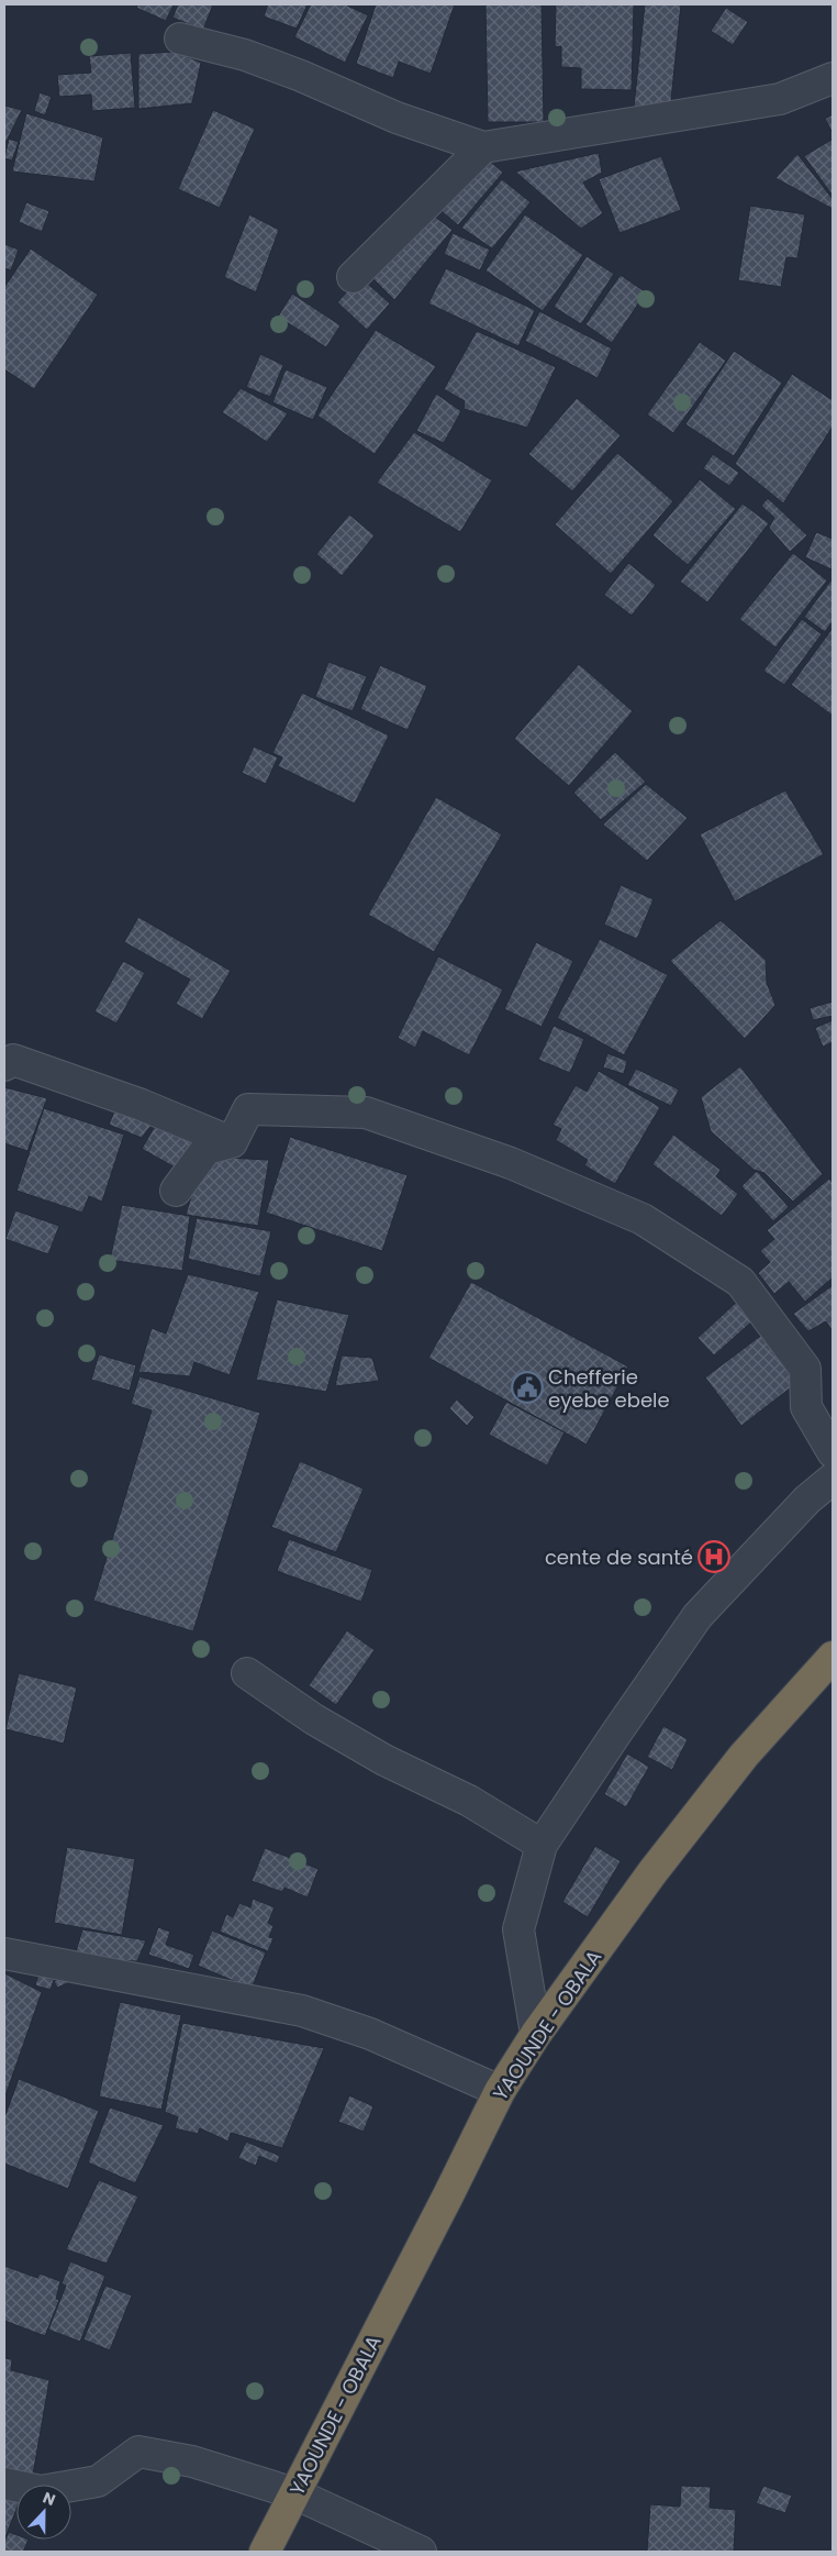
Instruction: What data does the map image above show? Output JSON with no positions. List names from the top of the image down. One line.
{"streets":{"highway":["YAOUNDE - OBALA"]},"places":{"public building":["Chefferie eyebe ebele"],"hospital":["cente de santé"]},"north":"top"}
